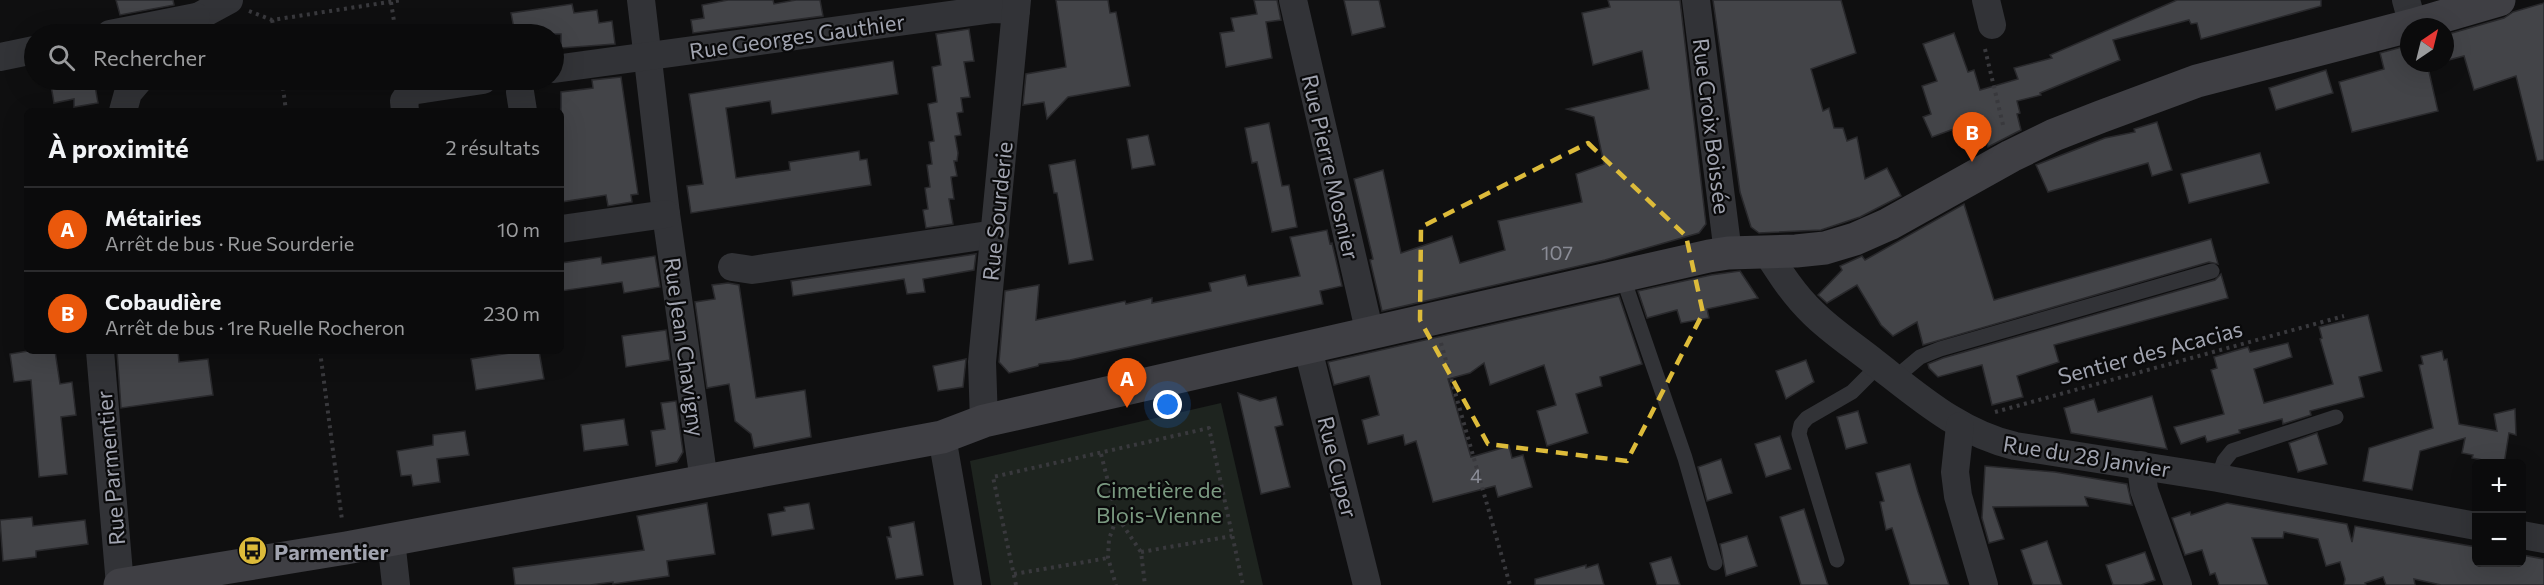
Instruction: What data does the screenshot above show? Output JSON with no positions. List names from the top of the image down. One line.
{"streets":{"street":["Rue Georges Gauthier","Rue Croix Boissée","Rue Pierre Mosnier","Rue Sourderie","Rue Jean Chavigny","Rue du 28 Janvier","Rue Cuper","Rue Parmentier"],"path":["Sentier des Acacias"]},"crossings":[["Rue Georges Gauthier","Rue Sourderie"],["Rue Georges Gauthier","Rue Jean Chavigny"],["Sentier des Acacias","Rue du 28 Janvier"]],"parks":["Cimetière de Blois-Vienne"],"places":{"bus stop":["Parmentier"]},"house_numbers":["107","4"],"north":"top right","page":{"search":"Rechercher","heading":["À proximité","2 résultats"],"pins":["B","A"],"list":[{"mark":"A","name":"Métairies","note":"Arrêt de bus · Rue Sourderie","value":"10 m"},{"mark":"B","name":"Cobaudière","note":"Arrêt de bus · 1re Ruelle Rocheron","value":"230 m"}],"map_buttons":["+","−"]}}
